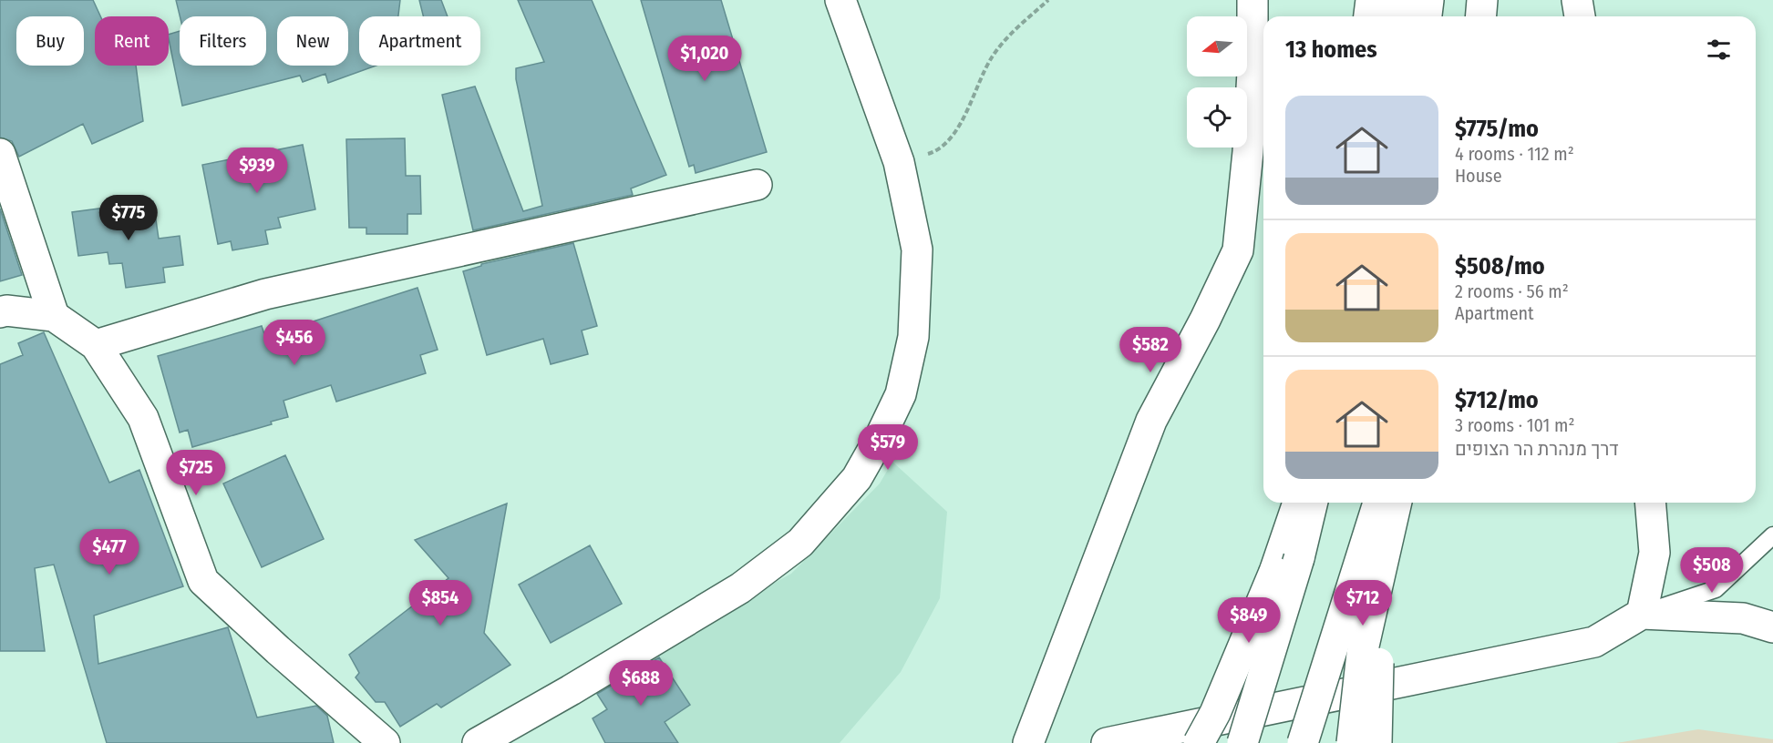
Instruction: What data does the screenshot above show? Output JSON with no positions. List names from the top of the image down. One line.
{"north":"left","page":{"chip":["Buy","Rent","Filters","New","Apartment"],"heading":"13 homes","price":["$1,020","$939","$775","$456","$582","$579","$725","$477","$508","$854","$712","$849","$688"],"list":[{"name":"$775/mo","note":"4 rooms · 112 m² · House"},{"name":"$508/mo","note":"2 rooms · 56 m² · Apartment"},{"name":"$712/mo","note":"3 rooms · 101 m² · דרך מנהרת הר הצופים"}]}}
